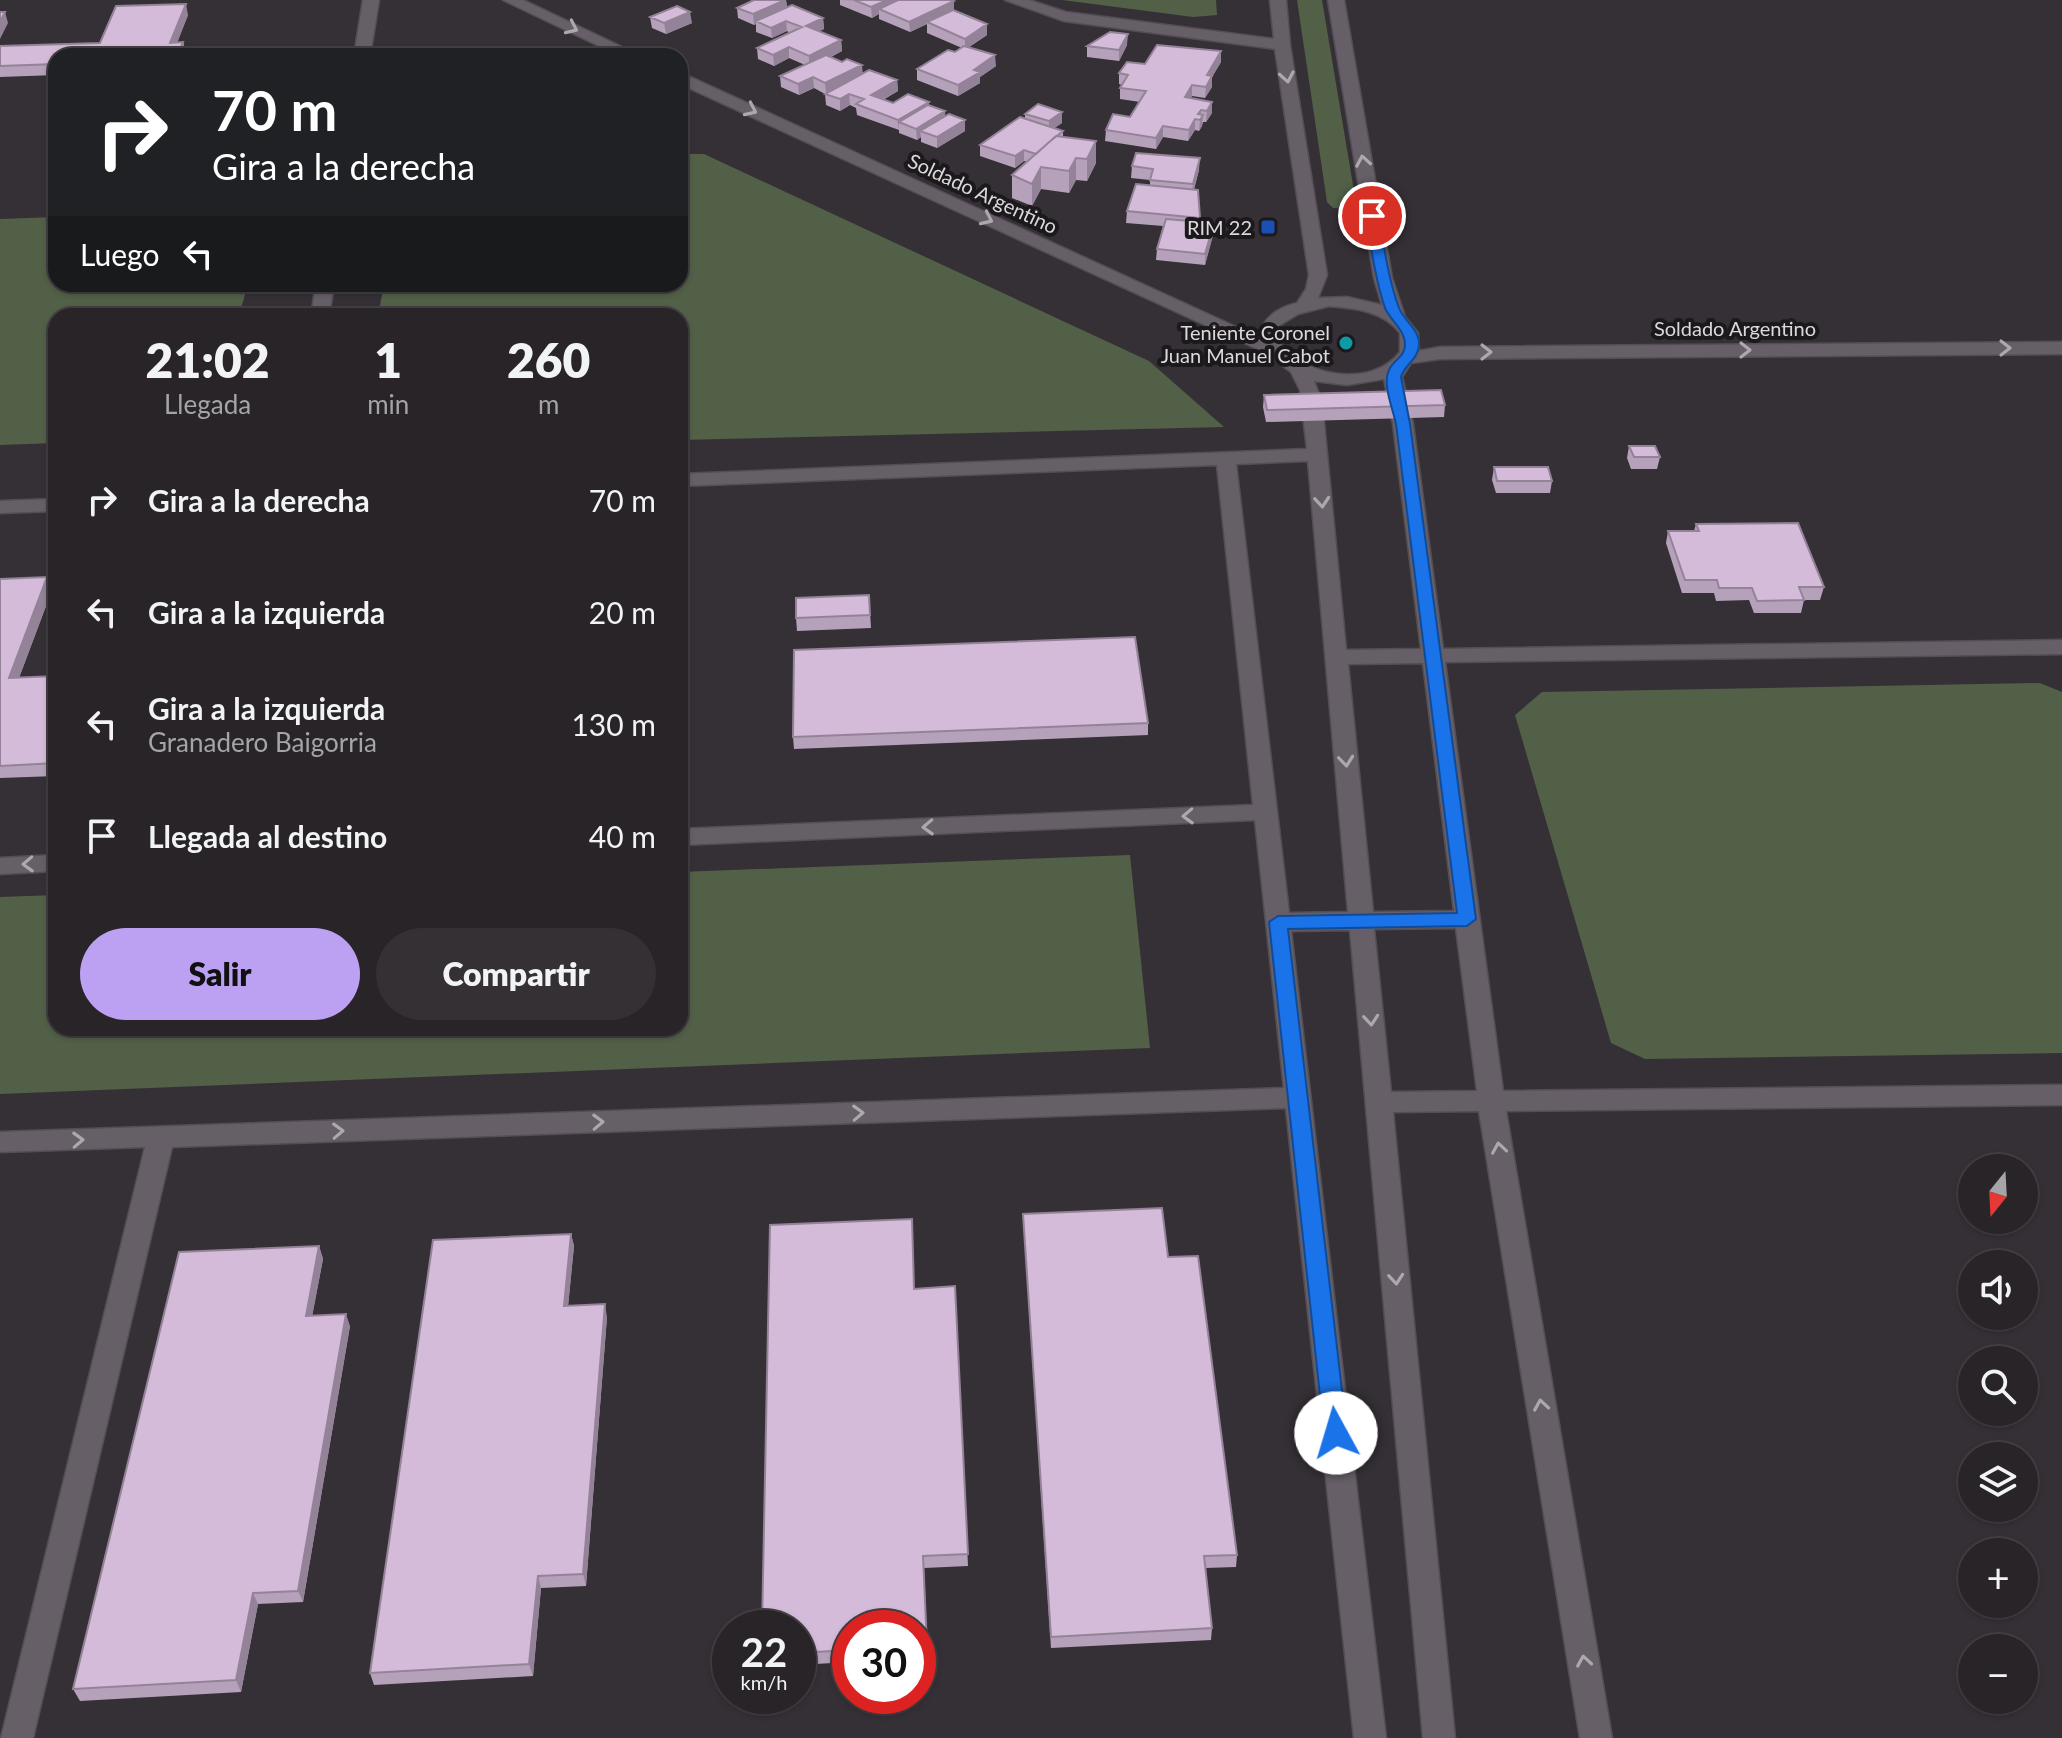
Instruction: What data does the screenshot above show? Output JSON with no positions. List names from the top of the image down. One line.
{"streets":{"street":["Soldado Argentino"]},"one_way":["Soldado Argentino"],"places":{"transit":["RIM 22"],"other":["Teniente Coronel Juan Manuel Cabot"]},"north":"bottom","page":{"turn":["70 m","Gira a la derecha"],"then":"Luego","eta":["21:02","Llegada","1","min","260","m"],"list":[{"name":"Gira a la derecha","value":"70 m"},{"name":"Gira a la izquierda","value":"20 m"},{"name":"Gira a la izquierda","note":"Granadero Baigorria","value":"130 m"},{"name":"Llegada al destino","value":"40 m"}],"buttons":["Salir","Compartir"],"map_buttons":["+","−"],"speed":"22 km/h","limit":"30"}}
